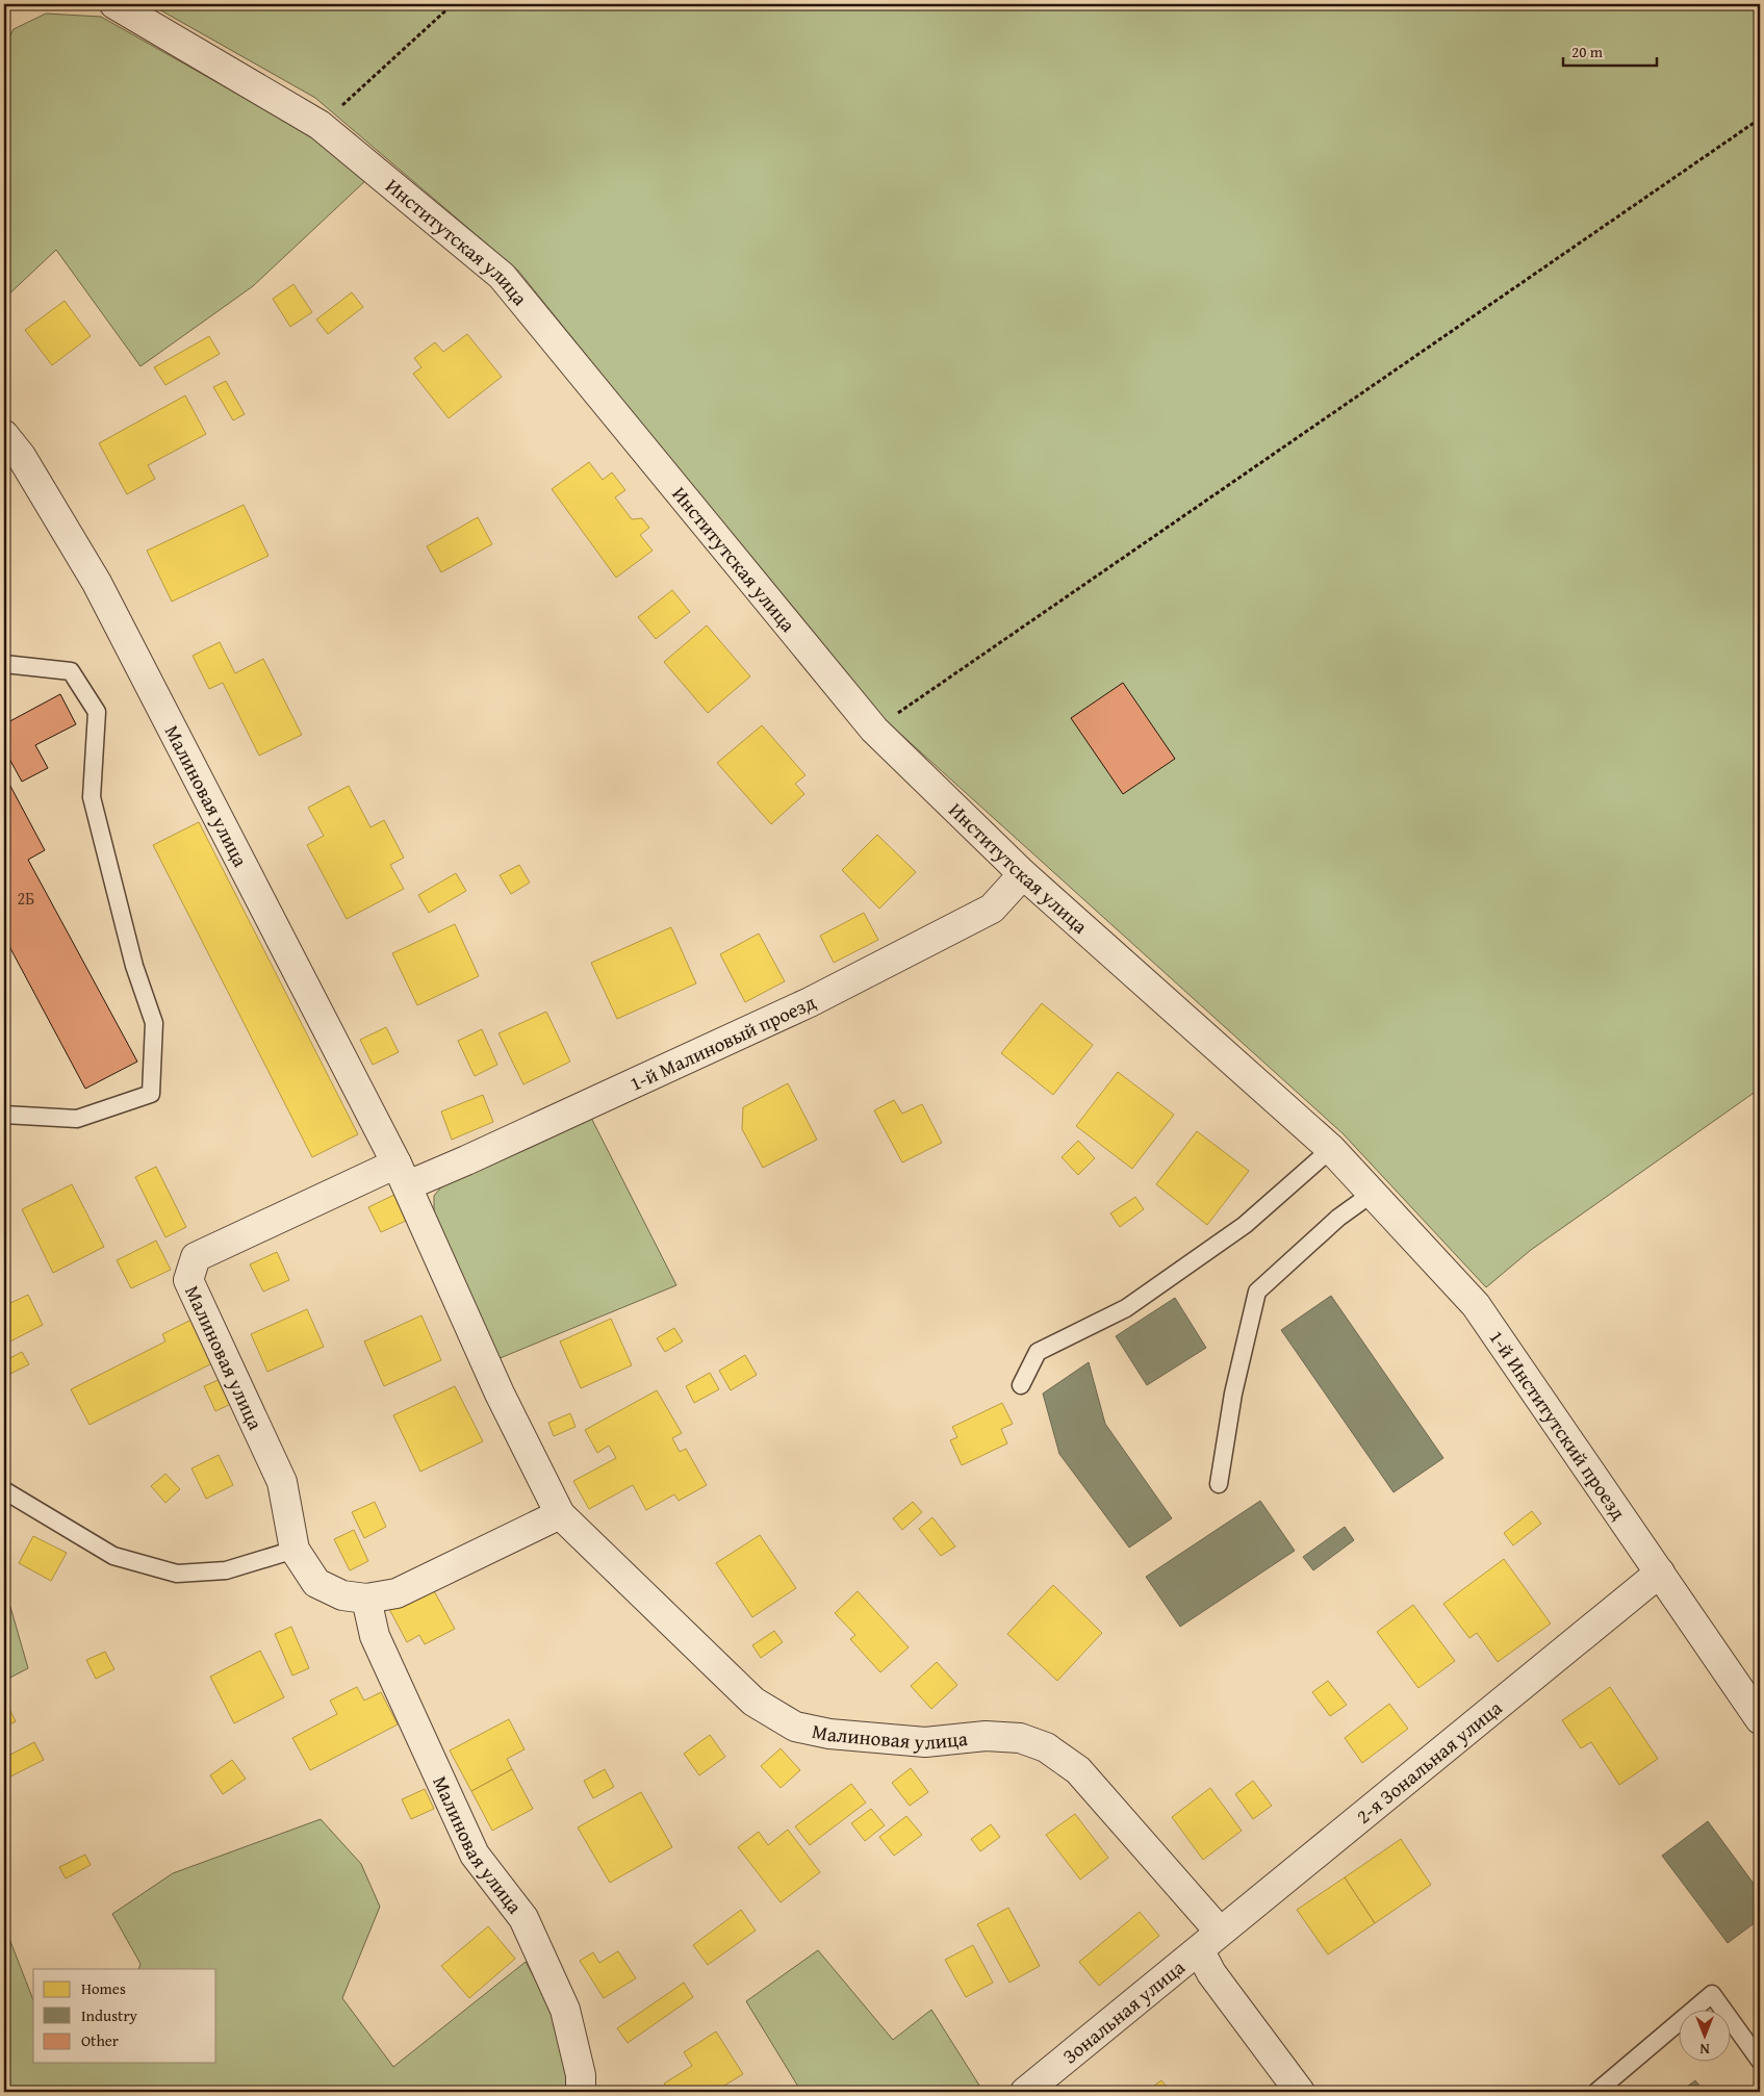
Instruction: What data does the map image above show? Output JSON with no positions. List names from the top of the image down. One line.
{"streets":{"street":["Институтская улица","Малиновая улица","1-й Малиновый проезд","1-й Институтский проезд","2-я Зональная улица","Зональная улица"]},"crossings":[["Институтская улица","1-й Малиновый проезд"],["Институтская улица","1-й Институтский проезд"],["Малиновая улица","1-й Малиновый проезд"],["Малиновая улица","2-я Зональная улица"],["1-й Институтский проезд","2-я Зональная улица"],["2-я Зональная улица","Зональная улица"]],"house_numbers":["2Б"],"legend":["Homes","Industry","Other"],"scale_bar":"20 m","north":"bottom"}
